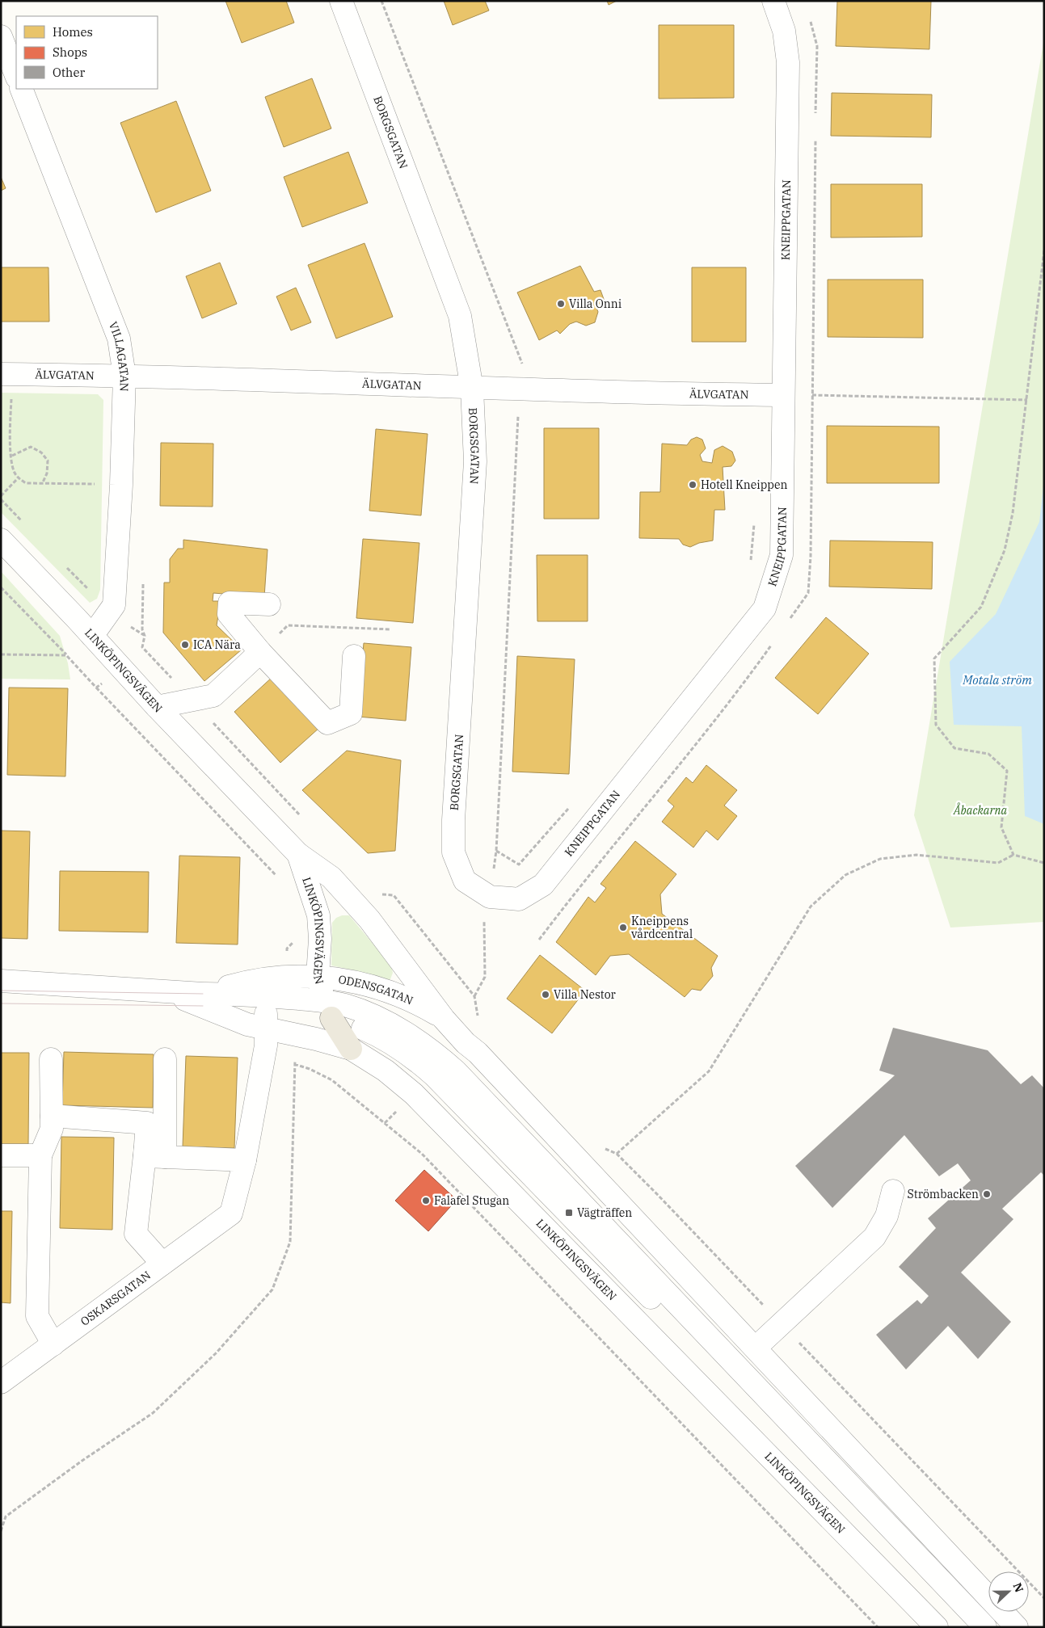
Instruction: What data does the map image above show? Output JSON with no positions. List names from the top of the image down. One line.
{"streets":{"main road":["LINKÖPINGSVÄGEN"],"street":["BORGSGATAN","KNEIPPGATAN","VILLAGATAN","ÄLVGATAN","ODENSGATAN","OSKARSGATAN"]},"crossings":[["BORGSGATAN","KNEIPPGATAN"],["BORGSGATAN","ÄLVGATAN"],["KNEIPPGATAN","ÄLVGATAN"],["VILLAGATAN","ÄLVGATAN"],["VILLAGATAN","LINKÖPINGSVÄGEN"],["LINKÖPINGSVÄGEN","ODENSGATAN"]],"water":["Motala ström"],"parks":["Åbackarna"],"places":{"other":["Villa Onni","Hotell Kneippen","ICA Nära","Kneippens vårdcentral","Villa Nestor","Strömbacken","Falafel Stugan"],"transit":["Vägträffen"]},"legend":["Homes","Shops","Other"],"north":"right"}
